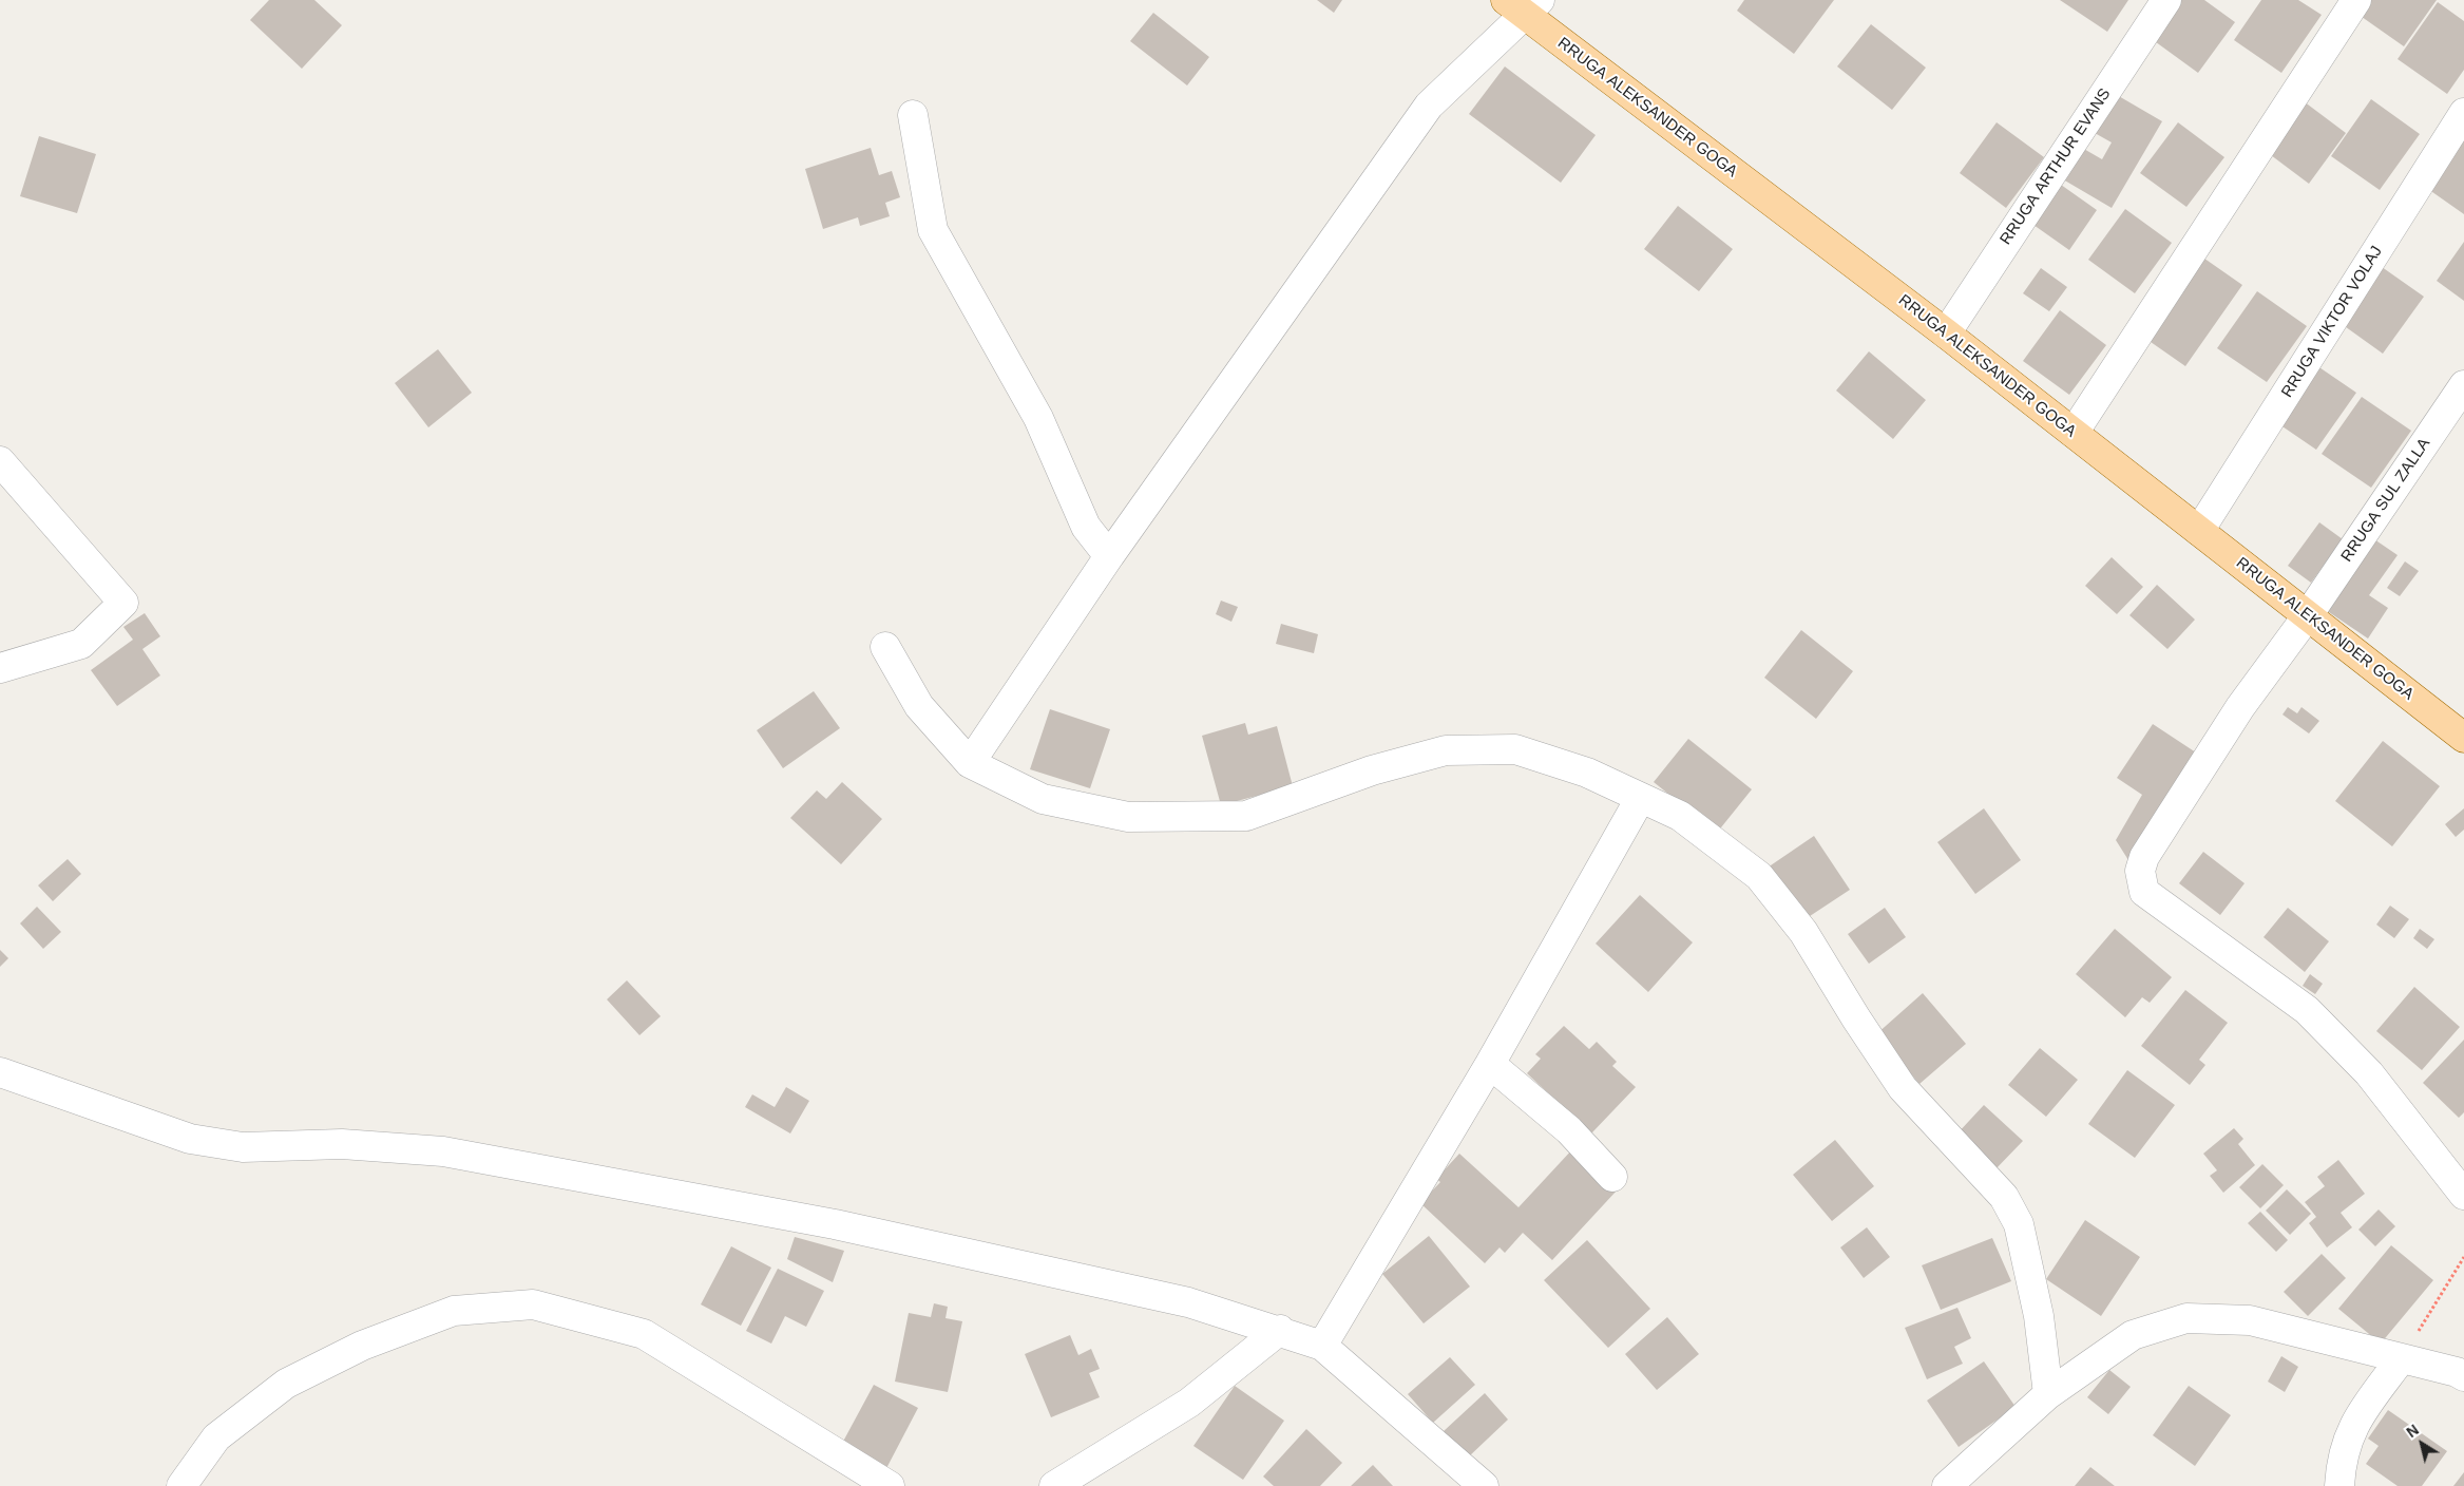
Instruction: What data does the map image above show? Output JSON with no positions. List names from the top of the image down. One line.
{"streets":{"main road":["RRUGA ALEKSANDER GOGA"],"street":["RRUGA ARTHUR EVANS","RRUGA VIKTOR VOLAJ","RRUGA SUL ZALLA"]},"crossings":[["RRUGA ALEKSANDER GOGA","RRUGA ARTHUR EVANS"],["RRUGA ALEKSANDER GOGA","RRUGA VIKTOR VOLAJ"],["RRUGA ALEKSANDER GOGA","RRUGA SUL ZALLA"]],"north":"top left"}
